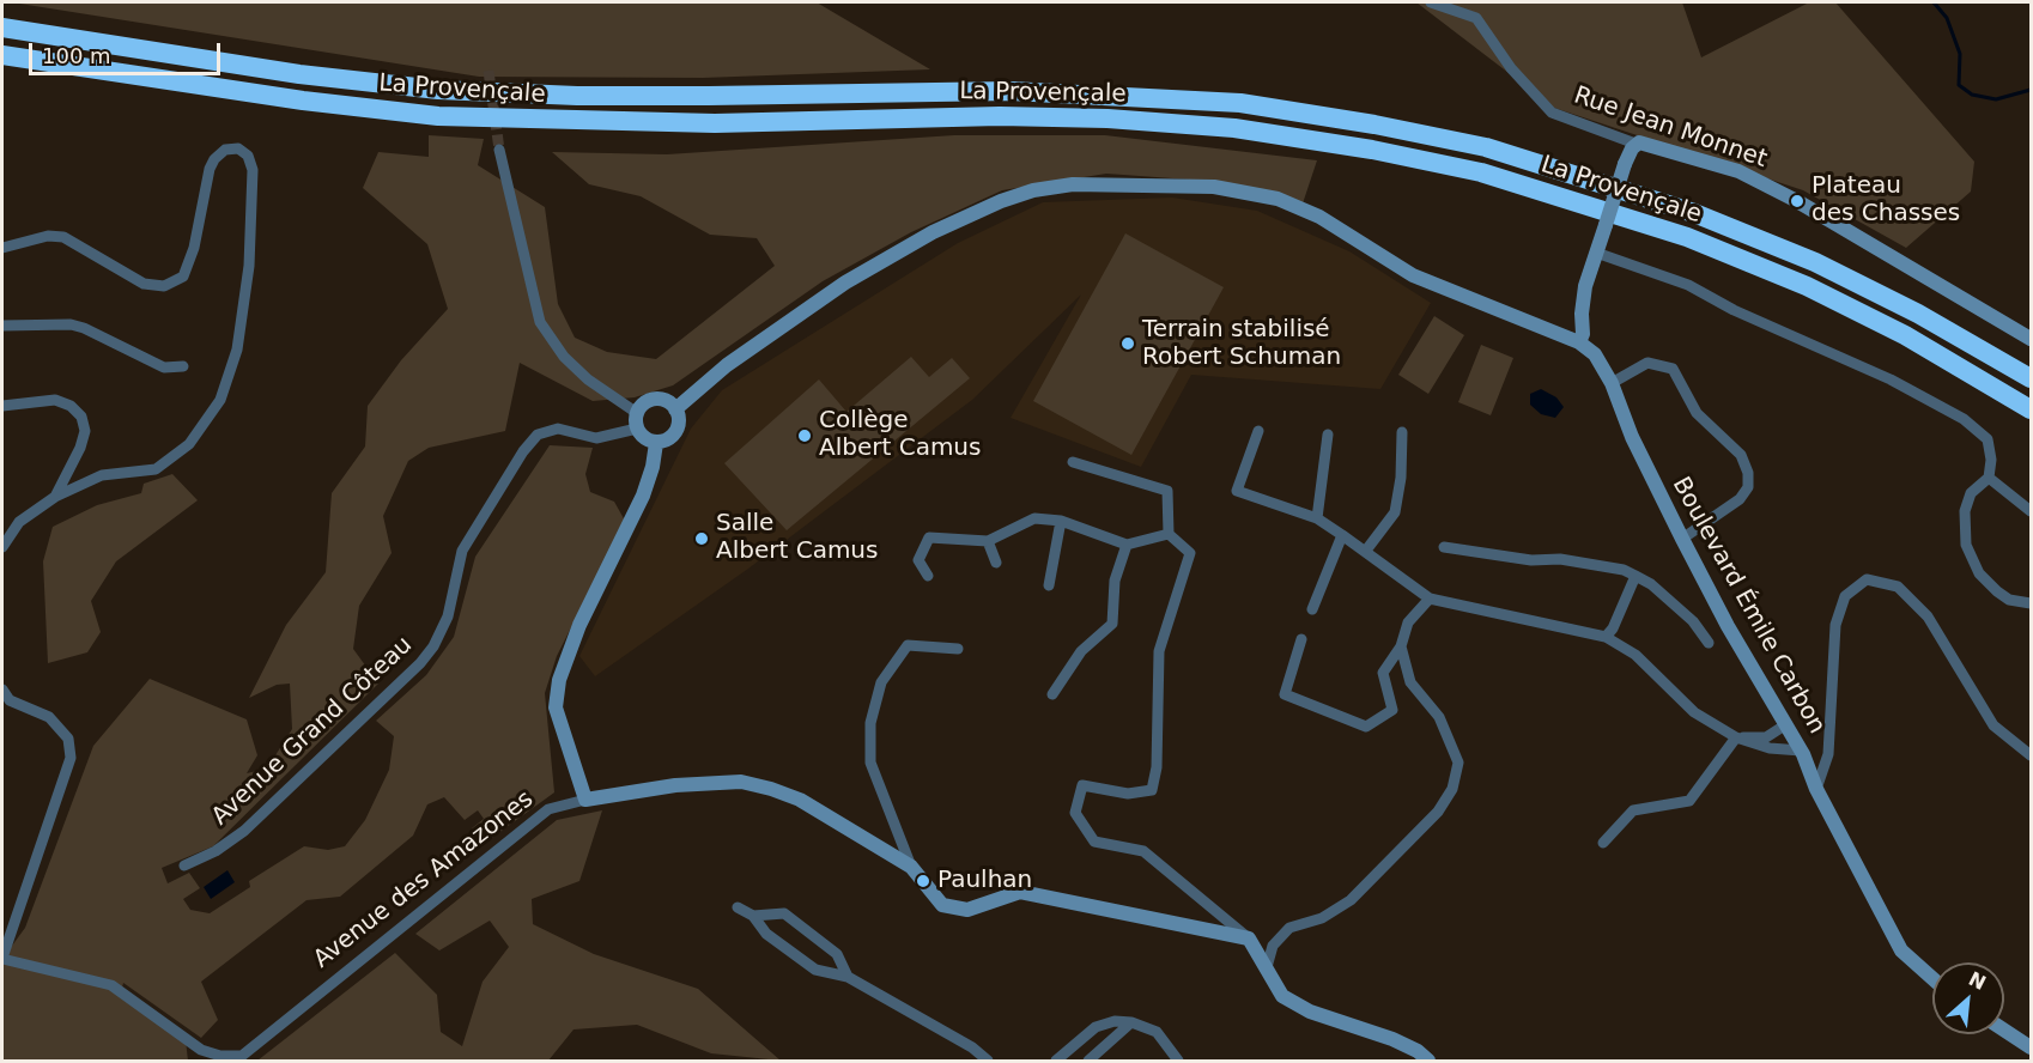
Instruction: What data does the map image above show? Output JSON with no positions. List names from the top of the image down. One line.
{"streets":{"highway":["La Provençale"],"street":["Rue Jean Monnet","Boulevard Émile Carbon","Avenue Grand Côteau","Avenue des Amazones"]},"places":["Plateau des Chasses","Terrain stabilisé Robert Schuman","Collège Albert Camus","Salle Albert Camus","Paulhan"],"scale_bar":"100 m","north":"top right"}
